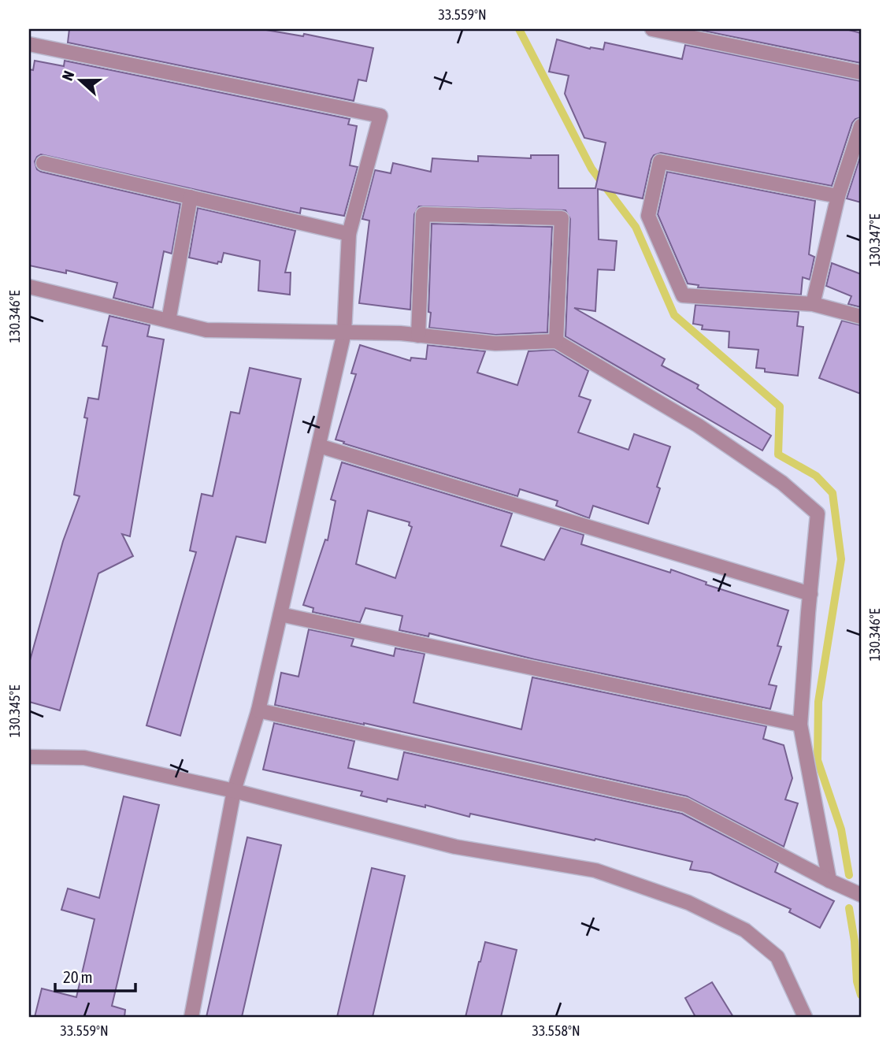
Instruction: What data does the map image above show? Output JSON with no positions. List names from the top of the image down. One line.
{"scale_bar":"20 m","north":"left","coordinates":["33.559°N","130.347°E","130.346°E","130.345°E","33.558°N"]}
